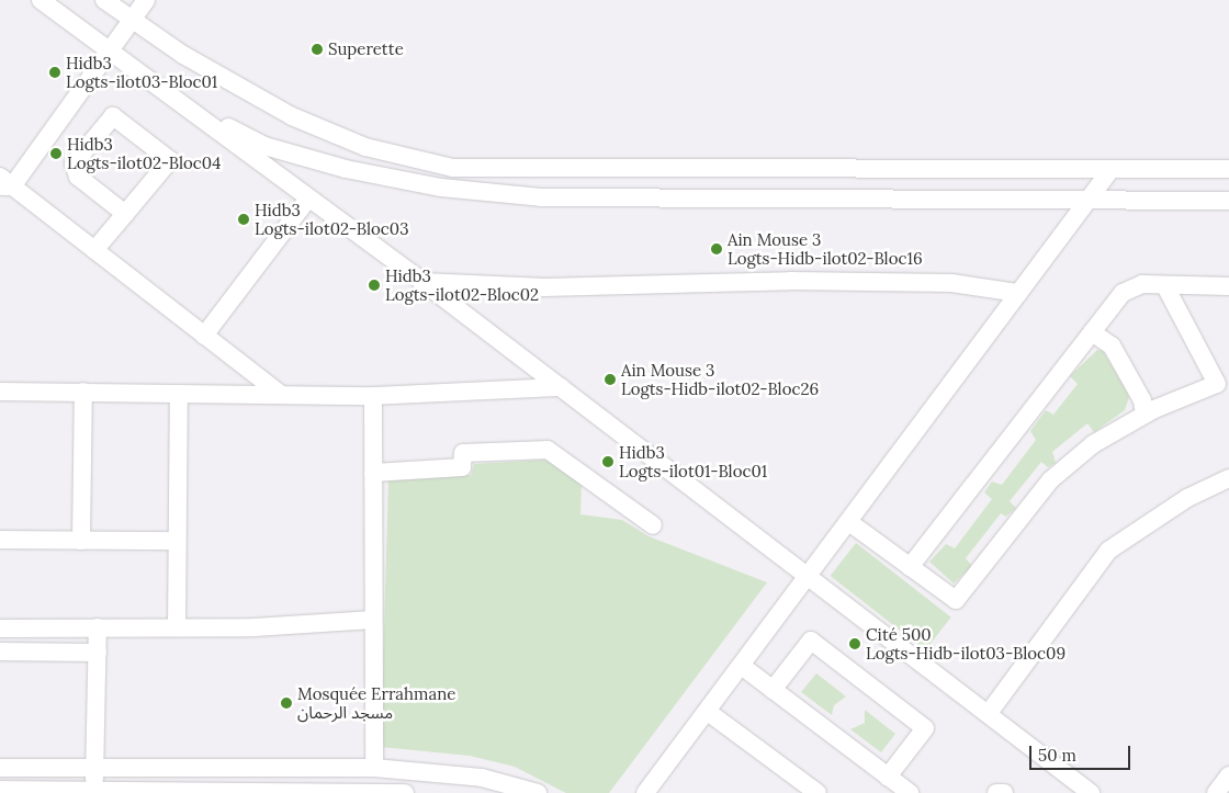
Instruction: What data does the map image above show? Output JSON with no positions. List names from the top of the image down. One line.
{"places":["Superette","Hidb3 Logts-ilot03-Bloc01","Hidb3 Logts-ilot02-Bloc04","Hidb3 Logts-ilot02-Bloc03","Ain Mouse 3 Logts-Hidb-ilot02-Bloc16","Hidb3 Logts-ilot02-Bloc02","Ain Mouse 3 Logts-Hidb-ilot02-Bloc26","Hidb3 Logts-ilot01-Bloc01","Cité 500 Logts-Hidb-ilot03-Bloc09","Mosquée Errahmane مسجد الرحمان"],"scale_bar":"50 m"}
